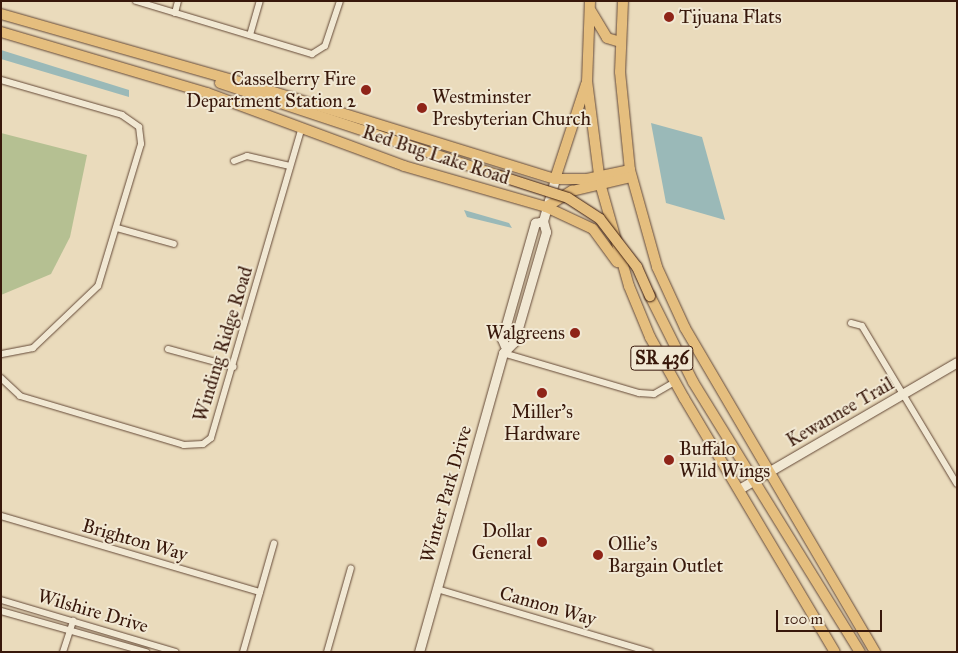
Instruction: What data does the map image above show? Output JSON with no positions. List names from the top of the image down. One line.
{"streets":{"main road":["Red Bug Lake Road","SR 436","Winter Park Drive"],"street":["Winding Ridge Road","Kewannee Trail","Brighton Way","Cannon Way","Wilshire Drive"]},"crossings":[["Red Bug Lake Road","Winding Ridge Road"],["Red Bug Lake Road","SR 436"],["Red Bug Lake Road","Winter Park Drive"],["SR 436","Kewannee Trail"],["SR 436","Winter Park Drive"],["Winter Park Drive","Cannon Way"]],"places":["Tijuana Flats","Casselberry Fire Department Station 2","Westminster Presbyterian Church","Walgreens","Miller's Hardware","Buffalo Wild Wings","Dollar General","Ollie's Bargain Outlet"],"scale_bar":"100 m"}
